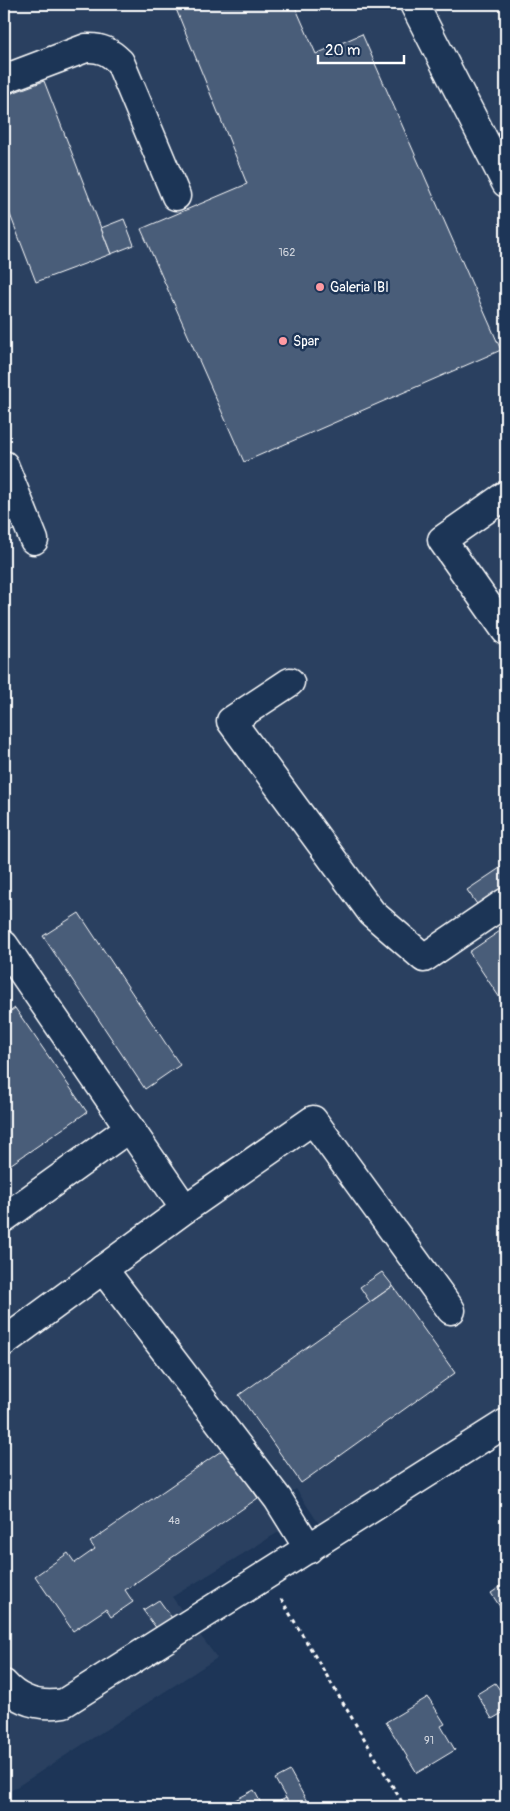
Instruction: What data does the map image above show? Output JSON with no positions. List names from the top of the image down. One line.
{"places":["Galeria IBI","Spar"],"house_numbers":["162","4a","91"],"scale_bar":"20 m"}
